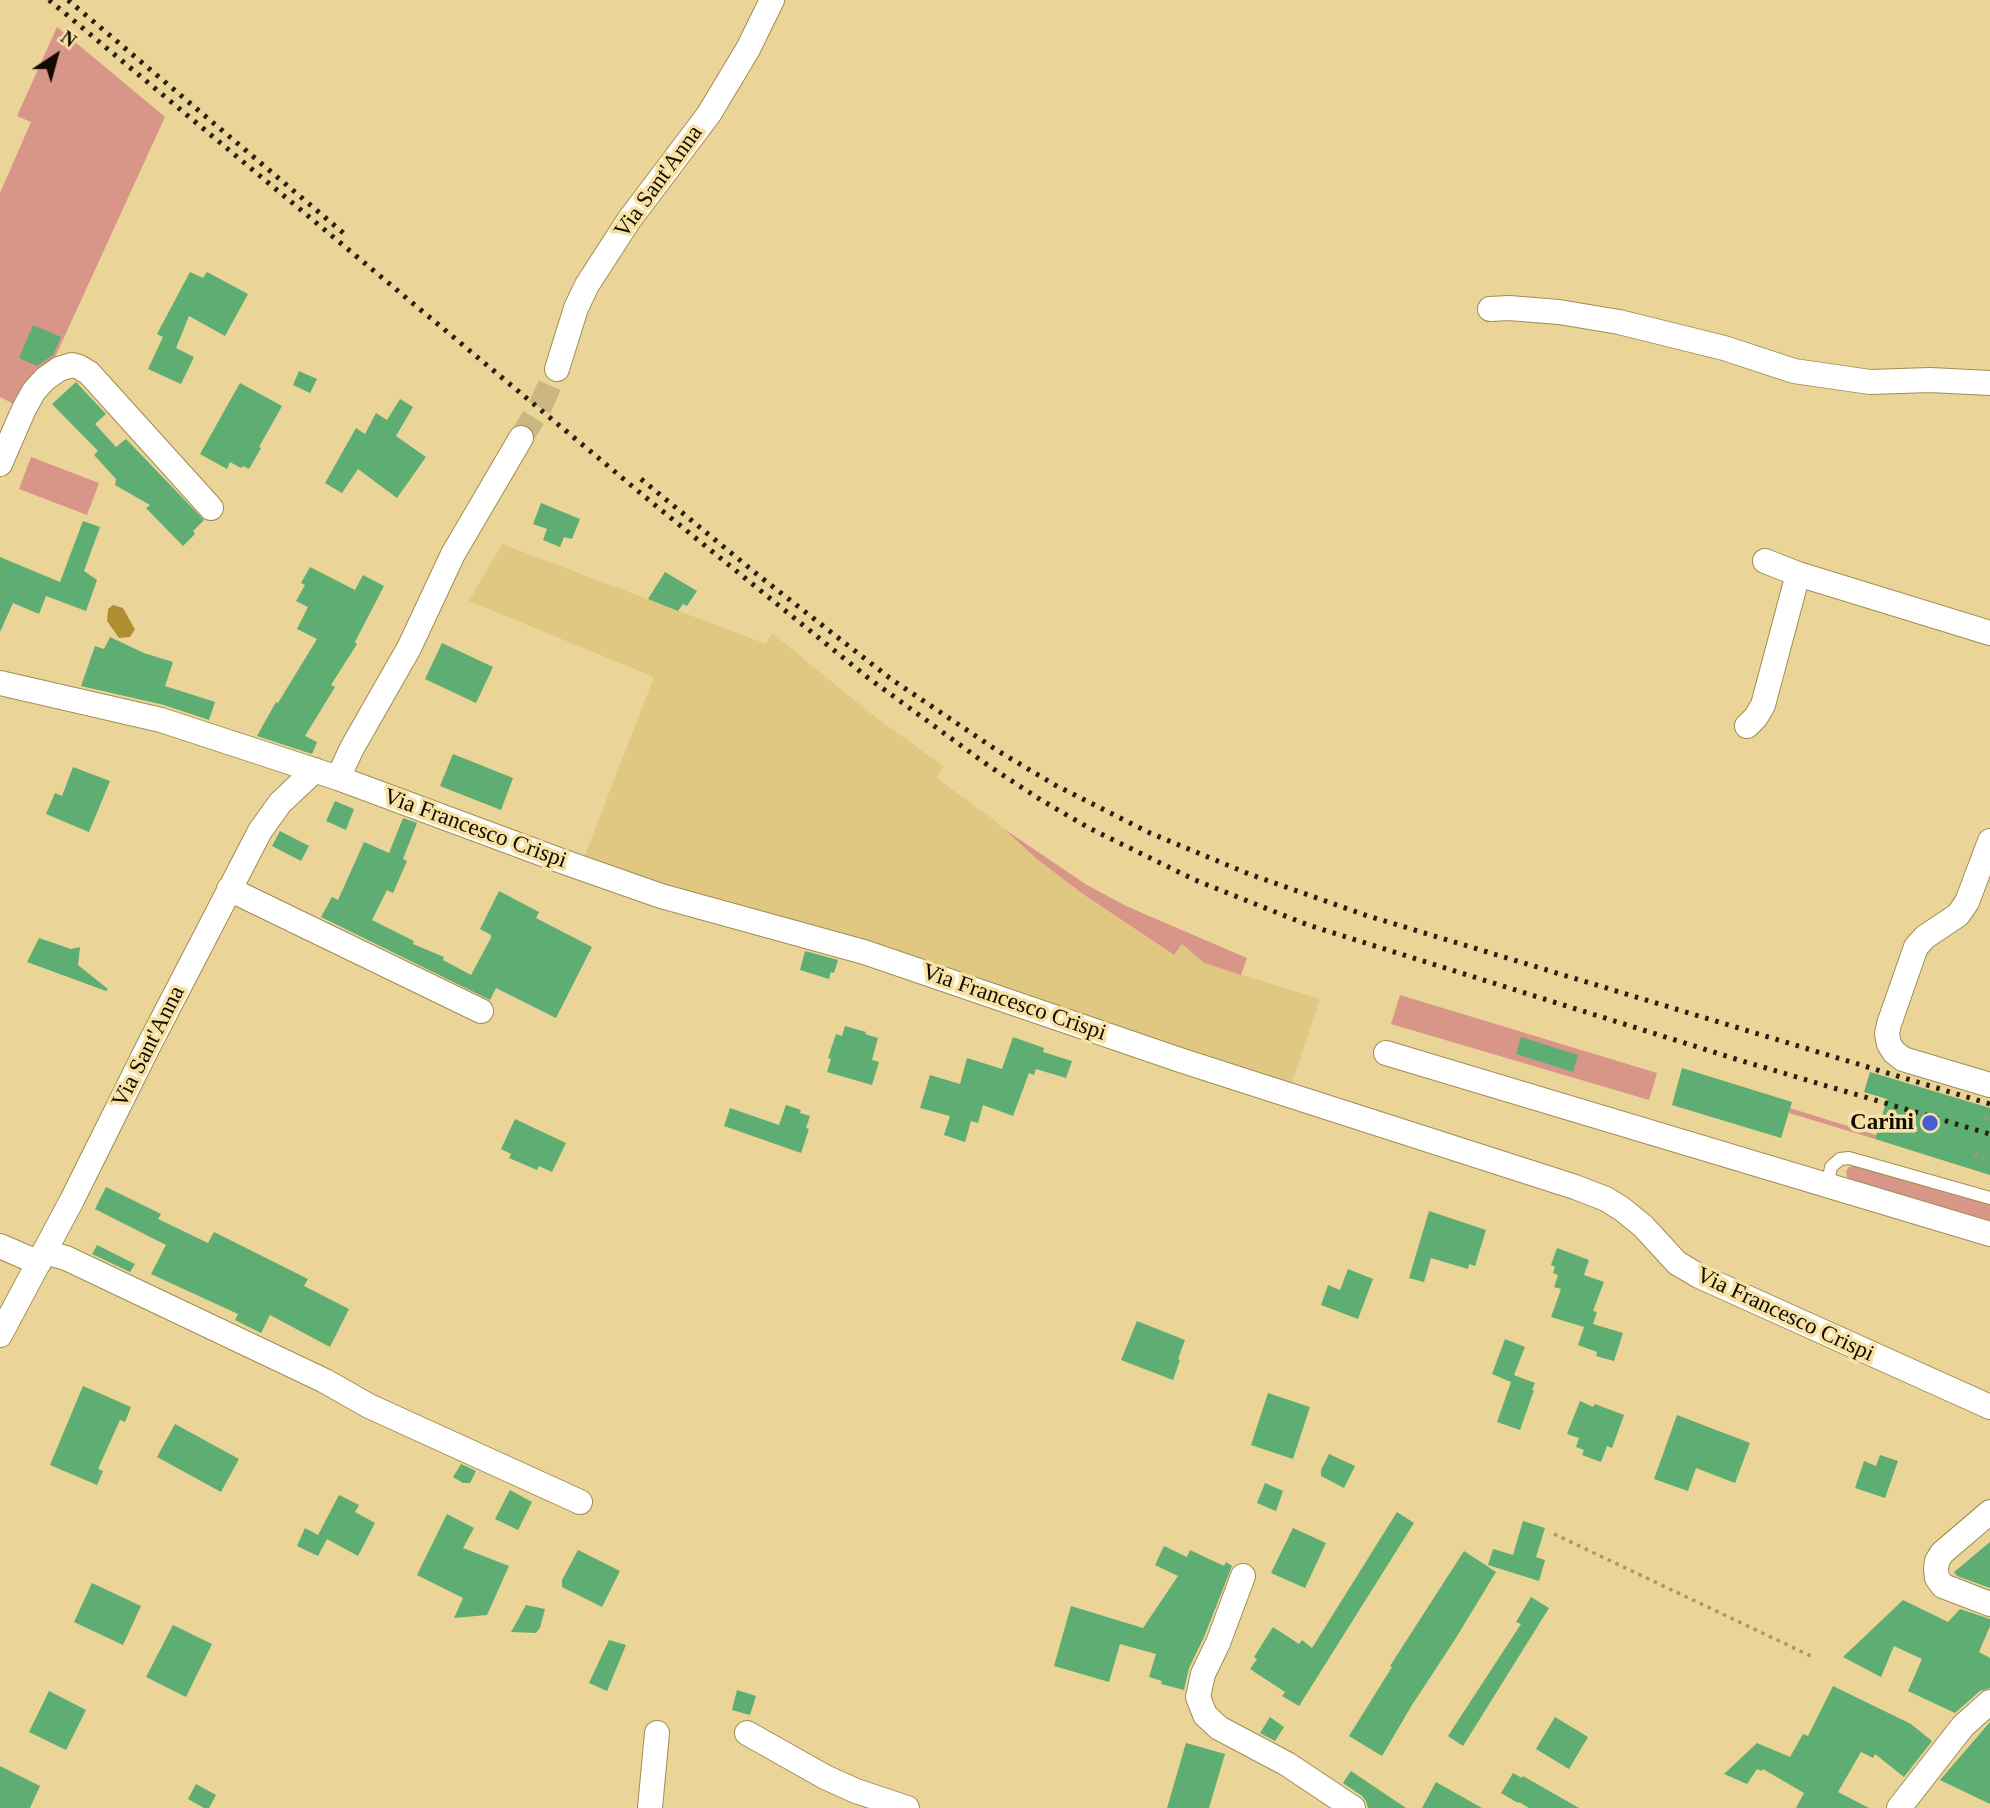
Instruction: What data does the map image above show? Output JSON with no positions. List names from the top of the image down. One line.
{"streets":{"street":["Via Sant'Anna","Via Francesco Crispi"]},"crossings":[["Via Sant'Anna","Via Francesco Crispi"]],"places":["Carini"],"north":"top right"}
